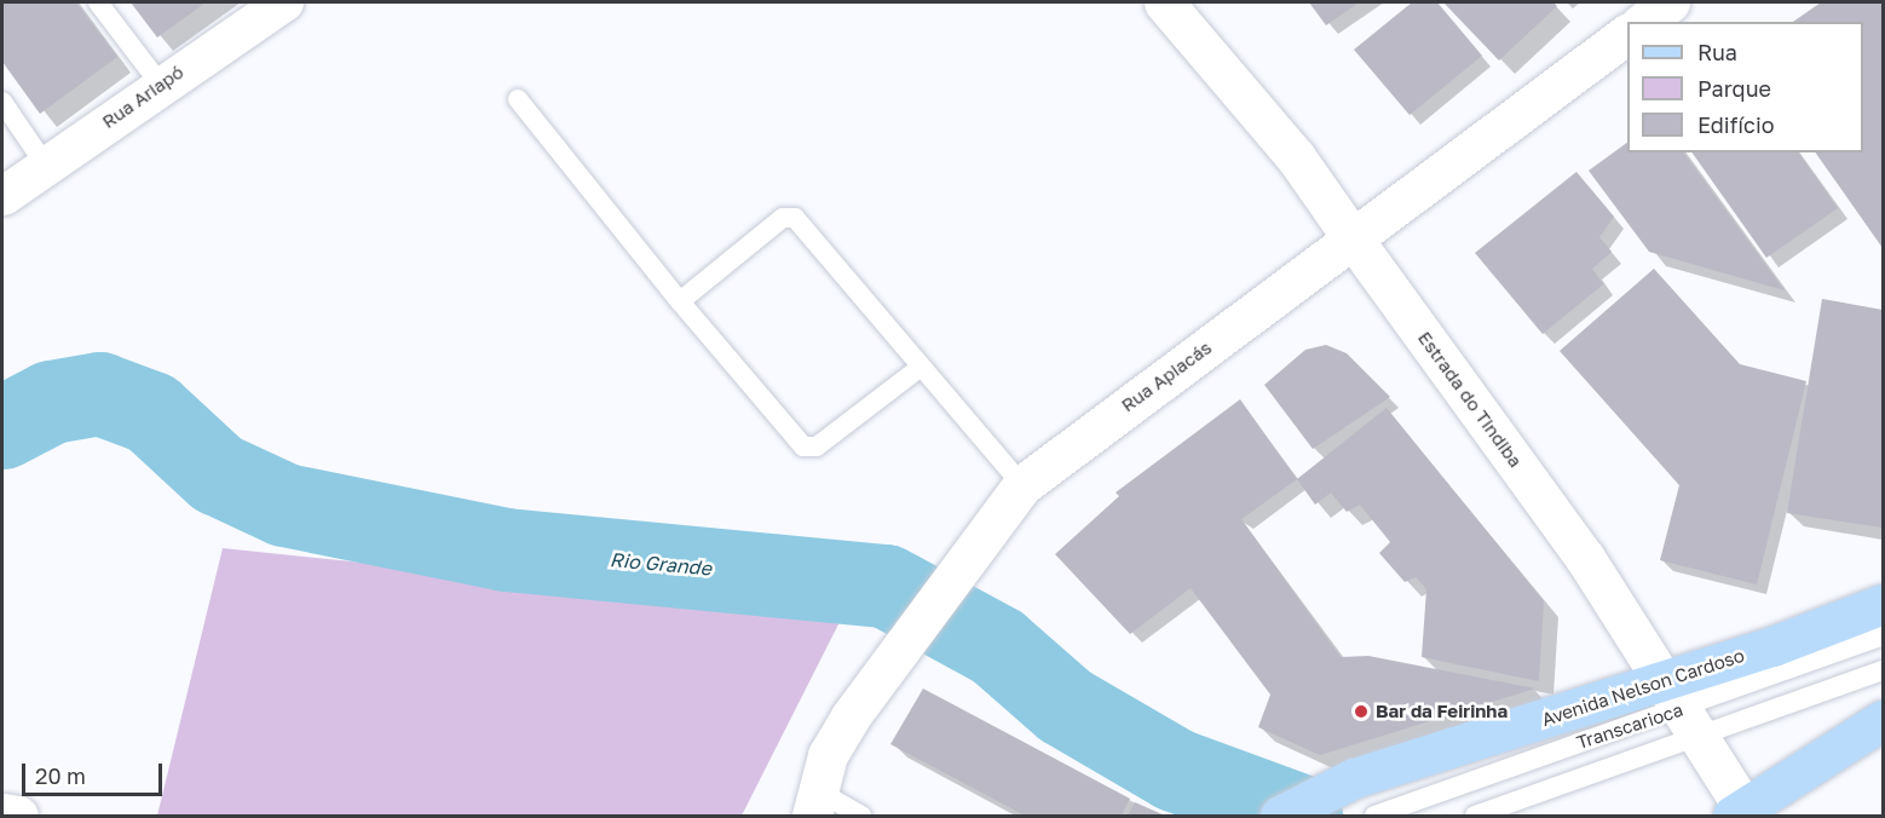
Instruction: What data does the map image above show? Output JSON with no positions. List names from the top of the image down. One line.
{"streets":{"main road":["Rua Apiacás","Estrada do Tindiba","Avenida Nelson Cardoso"],"street":["Rua Ariapó"],"lane":["Transcarioca"]},"crossings":[["Rua Apiacás","Estrada do Tindiba"],["Estrada do Tindiba","Avenida Nelson Cardoso"],["Estrada do Tindiba","Transcarioca"],["Avenida Nelson Cardoso","Transcarioca"]],"water":["Rio Grande"],"places":["Bar da Feirinha"],"legend":["Rua","Parque","Edifício"],"scale_bar":"20 m"}
